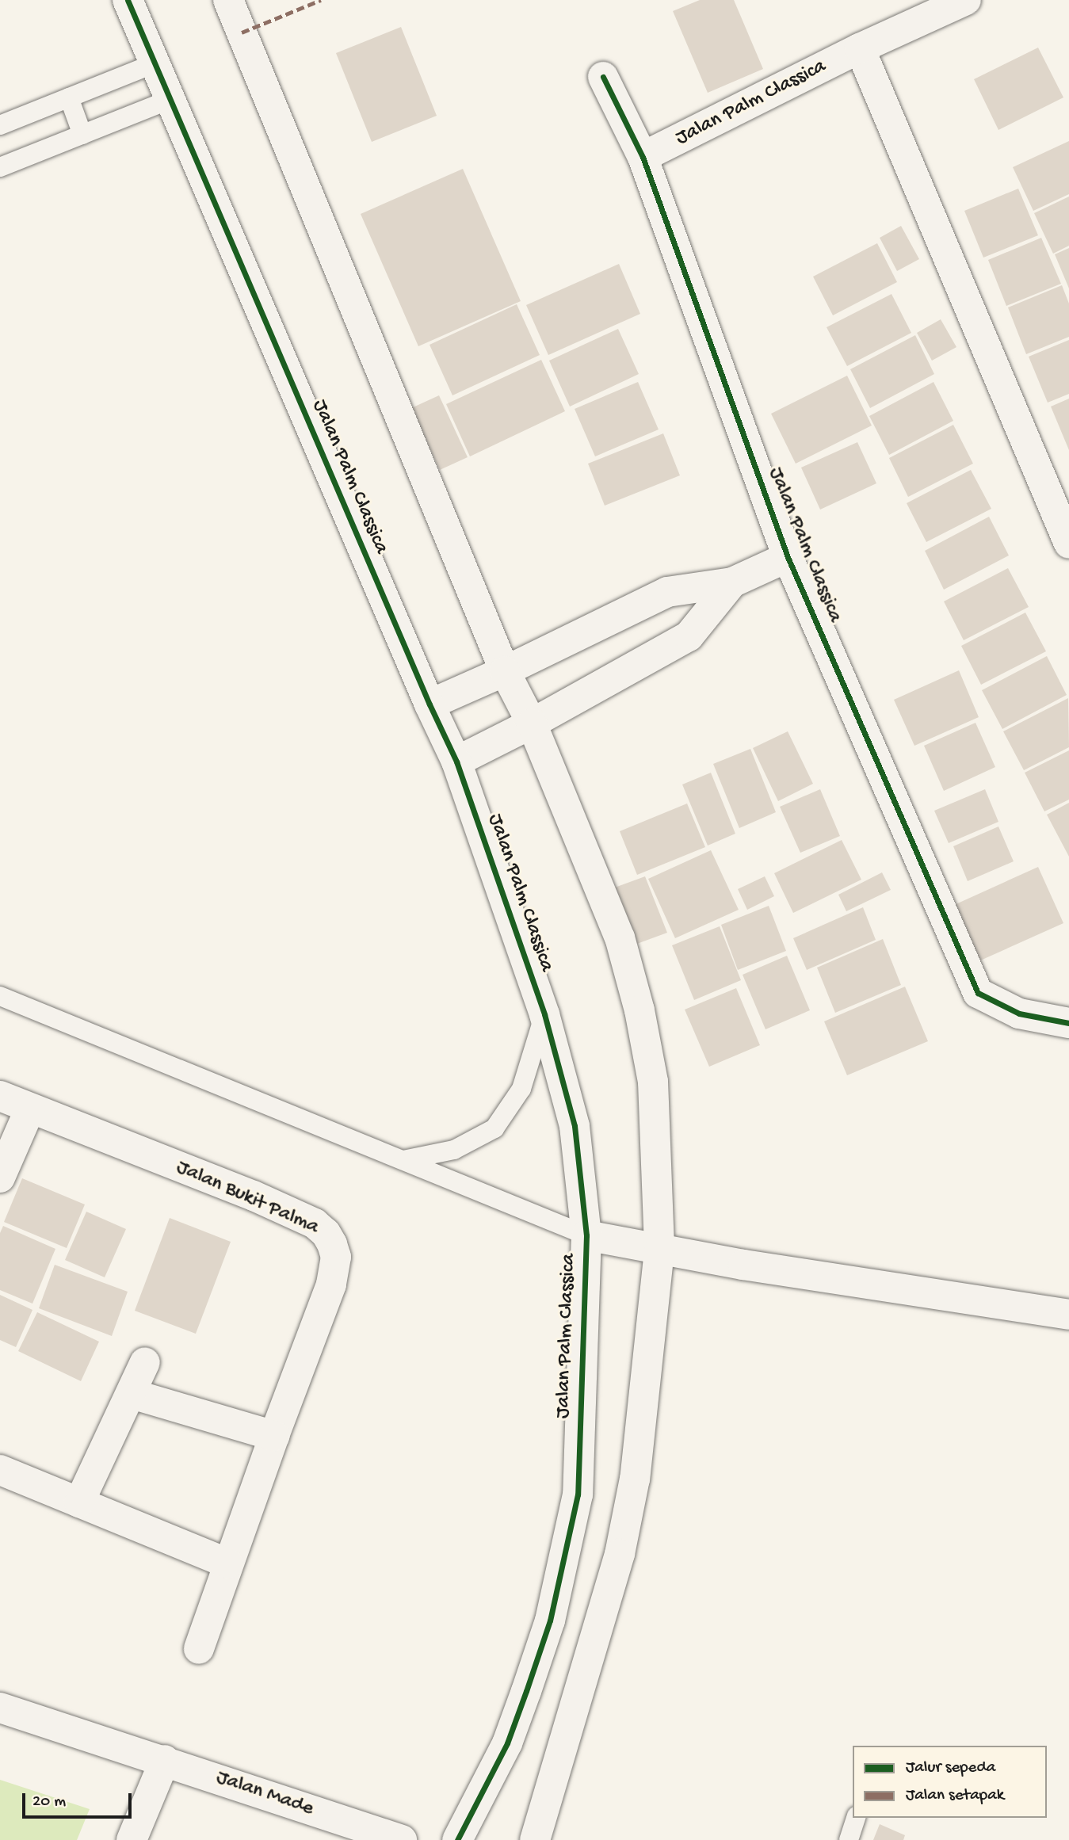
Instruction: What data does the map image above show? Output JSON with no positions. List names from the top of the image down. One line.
{"streets":{"street":["Jalan Palm Classica","Jalan Bukit Palma","Jalan Made"]},"legend":["Jalur sepeda","Jalan setapak"],"scale_bar":"20 m"}
